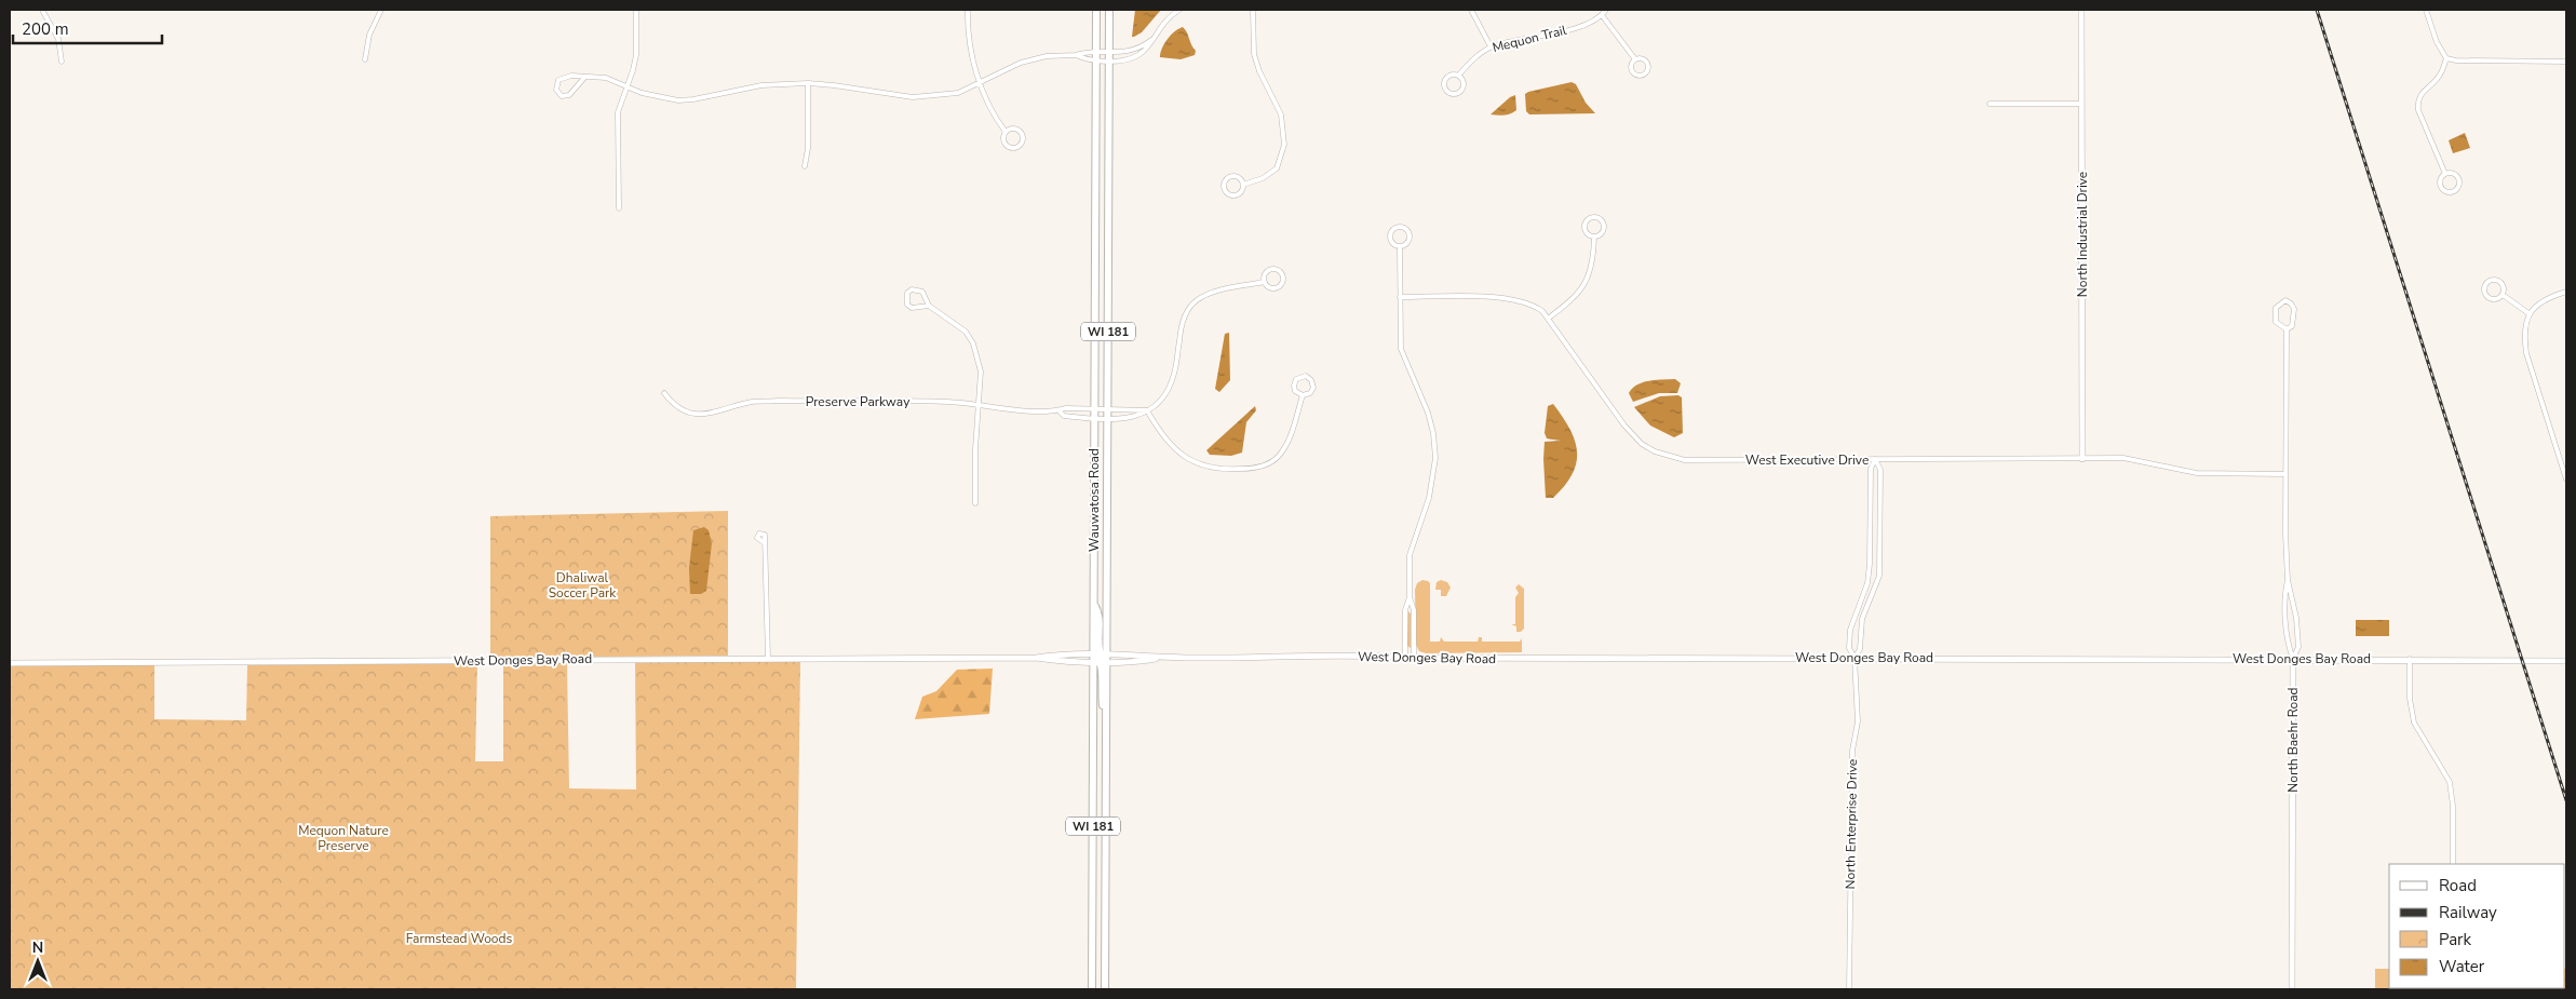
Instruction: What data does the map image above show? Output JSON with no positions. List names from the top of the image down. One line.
{"streets":{"main road":["WI 181","Wauwatosa Road"],"street":["Mequon Trail","North Industrial Drive","Preserve Parkway","West Executive Drive","West Donges Bay Road","North Baehr Road","North Enterprise Drive"]},"crossings":[["North Industrial Drive","West Executive Drive"],["Preserve Parkway","Wauwatosa Road"],["West Executive Drive","North Baehr Road"],["West Executive Drive","North Enterprise Drive"],["Wauwatosa Road","West Donges Bay Road"],["West Donges Bay Road","North Baehr Road"],["West Donges Bay Road","North Enterprise Drive"]],"parks":["Dhaliwal Soccer Park","Mequon Nature Preserve","Farmstead Woods"],"legend":["Road","Railway","Park","Water"],"scale_bar":"200 m","north":"top"}
